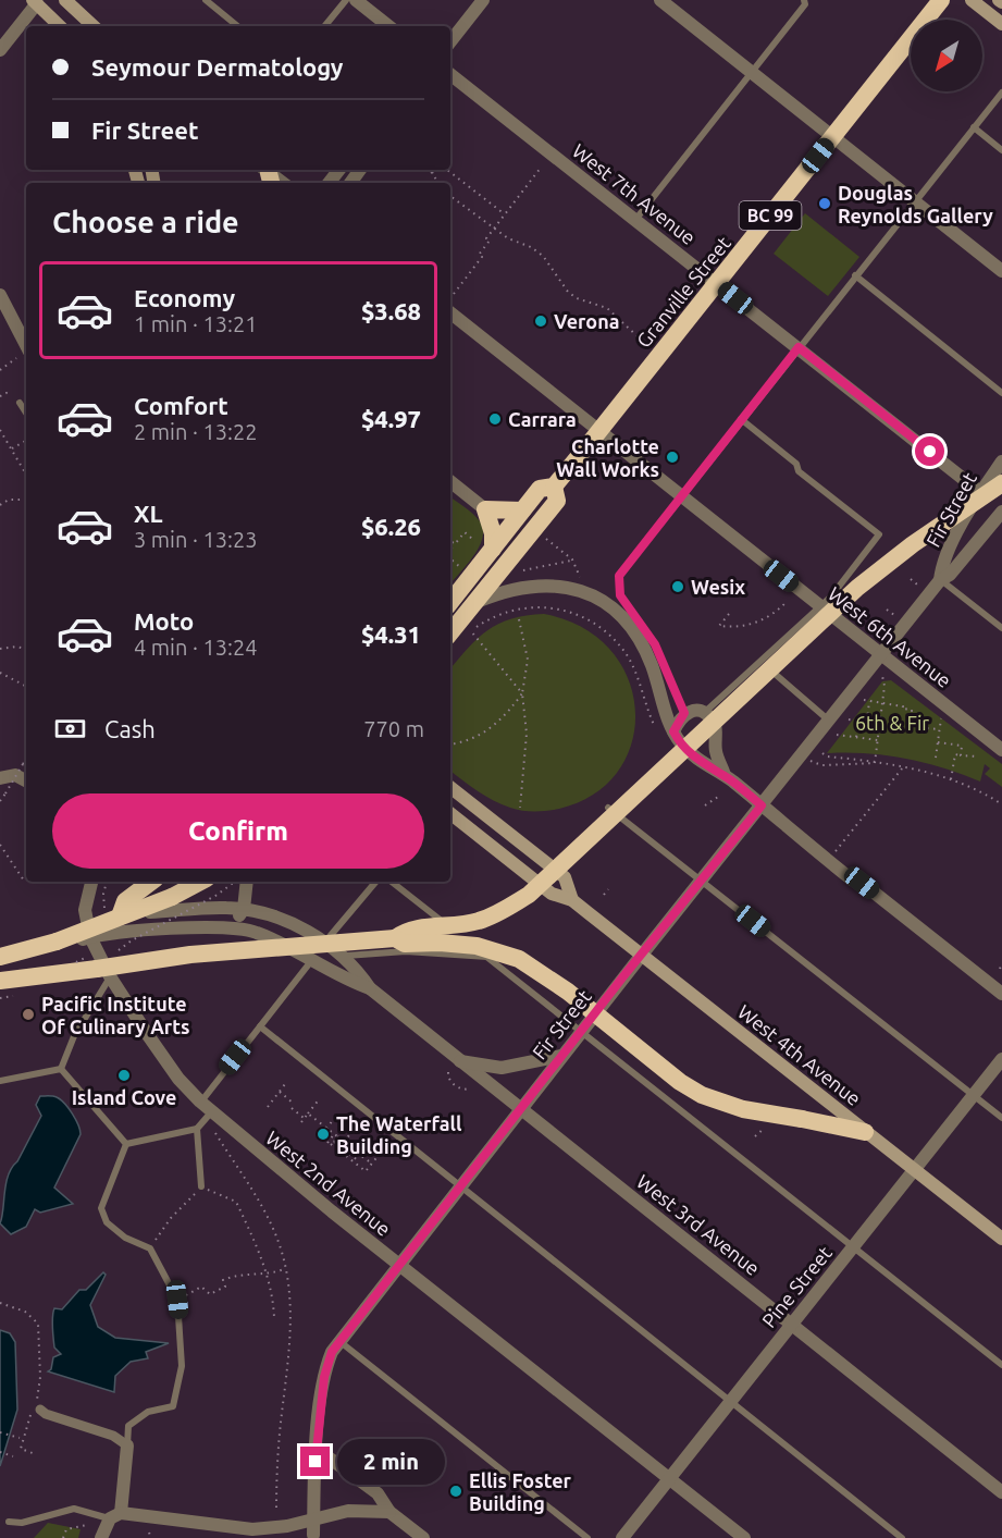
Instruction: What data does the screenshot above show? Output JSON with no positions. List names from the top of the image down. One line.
{"streets":{"highway":["BC 99","Granville Street"],"main road":["West 4th Avenue"],"street":["West 7th Avenue","Fir Street","West 6th Avenue","West 2nd Avenue","West 3rd Avenue","Pine Street"]},"crossings":[["West 7th Avenue","Granville Street"],["West 7th Avenue","Fir Street"],["Granville Street","West 6th Avenue"],["Fir Street","West 6th Avenue"],["Fir Street","West 4th Avenue"],["Fir Street","West 2nd Avenue"],["Fir Street","West 3rd Avenue"],["West 4th Avenue","Pine Street"],["West 2nd Avenue","Pine Street"],["West 3rd Avenue","Pine Street"]],"parks":["6th & Fir"],"places":["Douglas Reynolds Gallery","Verona","Carrara","Charlotte Wall Works","Wesix","Pacific Institute Of Culinary Arts","Island Cove","The Waterfall Building","Ellis Foster Building"],"north":"bottom left","page":{"banner":["Seymour Dermatology","Fir Street"],"heading":"Choose a ride","list":[{"name":"Economy","note":"1 min · 13:21","value":"$3.68"},{"name":"Comfort","note":"2 min · 13:22","value":"$4.97"},{"name":"XL","note":"3 min · 13:23","value":"$6.26"},{"name":"Moto","note":"4 min · 13:24","value":"$4.31"}],"pay":["Cash","770 m"],"buttons":"Confirm","bubble":"2 min"}}
